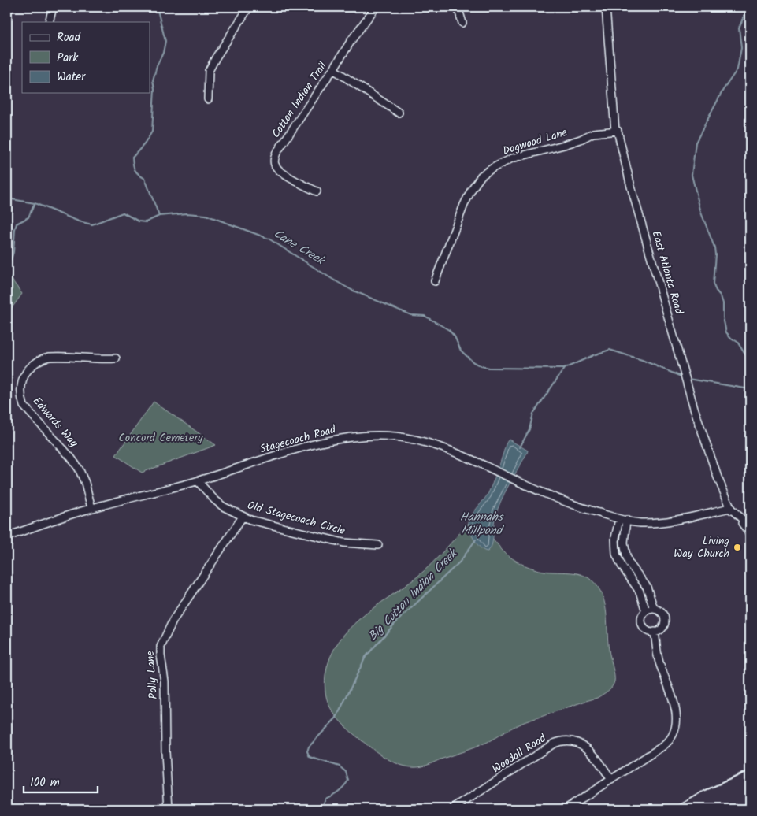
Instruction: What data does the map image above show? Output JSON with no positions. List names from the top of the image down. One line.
{"streets":{"street":["Cotton Indian Trail","Dogwood Lane","East Atlanta Road","Edwards Way","Stagecoach Road","Old Stagecoach Circle","Polly Lane","Woodall Road"]},"crossings":[["Dogwood Lane","East Atlanta Road"],["East Atlanta Road","Stagecoach Road"],["Edwards Way","Stagecoach Road"],["Stagecoach Road","Old Stagecoach Circle"],["Old Stagecoach Circle","Polly Lane"]],"water":["Cane Creek","Hannahs Millpond","Big Cotton Indian Creek"],"parks":["Concord Cemetery"],"places":["Living Way Church"],"legend":["Road","Park","Water"],"scale_bar":"100 m"}
